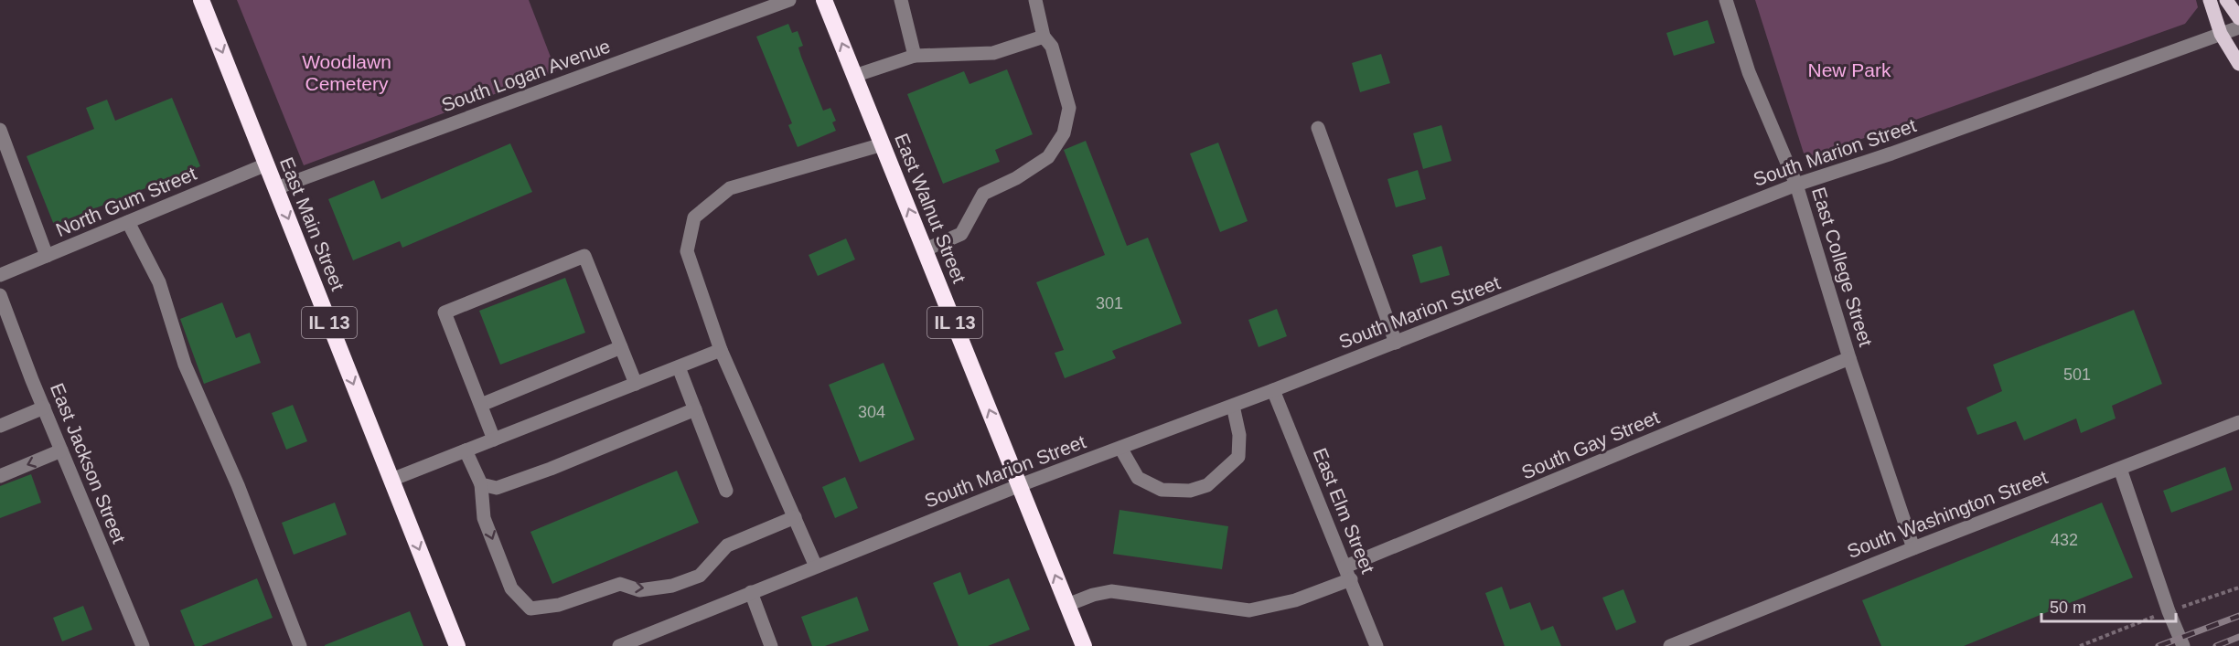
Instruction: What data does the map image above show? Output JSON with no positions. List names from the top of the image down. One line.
{"streets":{"highway":["East Walnut Street","East Main Street","IL 13"],"street":["South Logan Avenue","South Marion Street","North Gum Street","East College Street","South Gay Street","East Jackson Street","East Elm Street","South Washington Street"]},"crossings":[["South Logan Avenue","East Main Street"],["South Marion Street","East Walnut Street"],["South Marion Street","East College Street"],["South Marion Street","East Elm Street"],["North Gum Street","East Main Street"],["East College Street","South Gay Street"],["East College Street","South Washington Street"],["South Gay Street","East Elm Street"]],"one_way":["East Walnut Street","East Main Street"],"parks":["Woodlawn Cemetery","New Park"],"house_numbers":["301","501","304","432"],"scale_bar":"50 m"}
